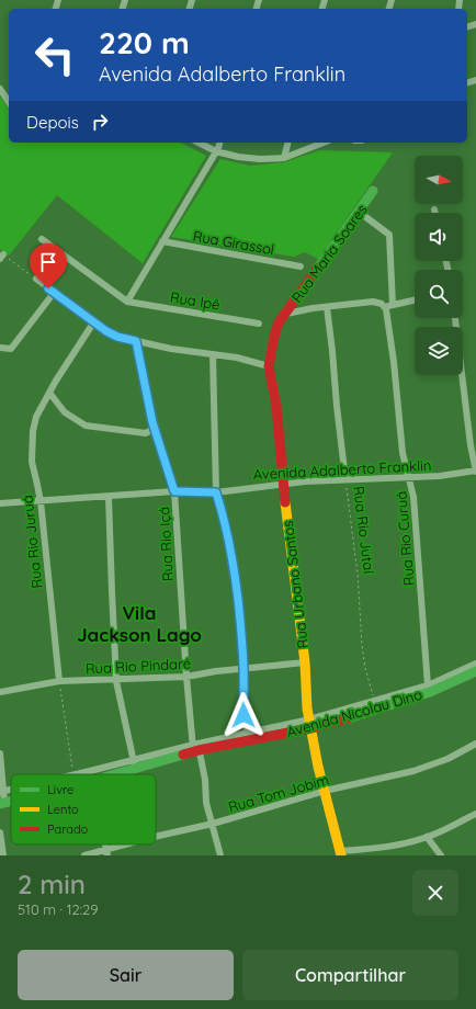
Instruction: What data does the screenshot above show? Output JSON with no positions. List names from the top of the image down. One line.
{"streets":{"street":["Rua Girassol","Rua Maria Soares","Rua Ipê","Avenida Adalberto Franklin","Rua Rio Jutaí","Rua Rio Curuá","Rua Rio Juruá","Rua Rio Içá","Rua Urbano Santos","Rua Rio Pindaré","Avenida Nicolau Dino","Rua Tom Jobim"]},"crossings":[["Rua Maria Soares","Rua Urbano Santos"],["Avenida Adalberto Franklin","Rua Rio Jutaí"],["Avenida Adalberto Franklin","Rua Rio Curuá"],["Avenida Adalberto Franklin","Rua Rio Juruá"],["Avenida Adalberto Franklin","Rua Rio Içá"],["Avenida Adalberto Franklin","Rua Urbano Santos"],["Rua Rio Jutaí","Avenida Nicolau Dino"],["Rua Rio Curuá","Avenida Nicolau Dino"],["Rua Rio Juruá","Rua Rio Pindaré"],["Rua Rio Içá","Rua Rio Pindaré"],["Rua Rio Içá","Avenida Nicolau Dino"],["Rua Rio Içá","Rua Tom Jobim"],["Rua Urbano Santos","Rua Rio Pindaré"],["Rua Urbano Santos","Avenida Nicolau Dino"],["Rua Urbano Santos","Rua Tom Jobim"]],"districts":["Vila Jackson Lago"],"legend":["Livre","Lento","Parado"],"north":"right","page":{"turn":["220 m","Avenida Adalberto Franklin"],"then":"Depois","heading":["2 min","510 m · 12:29"],"buttons":["Sair","Compartilhar"]}}
